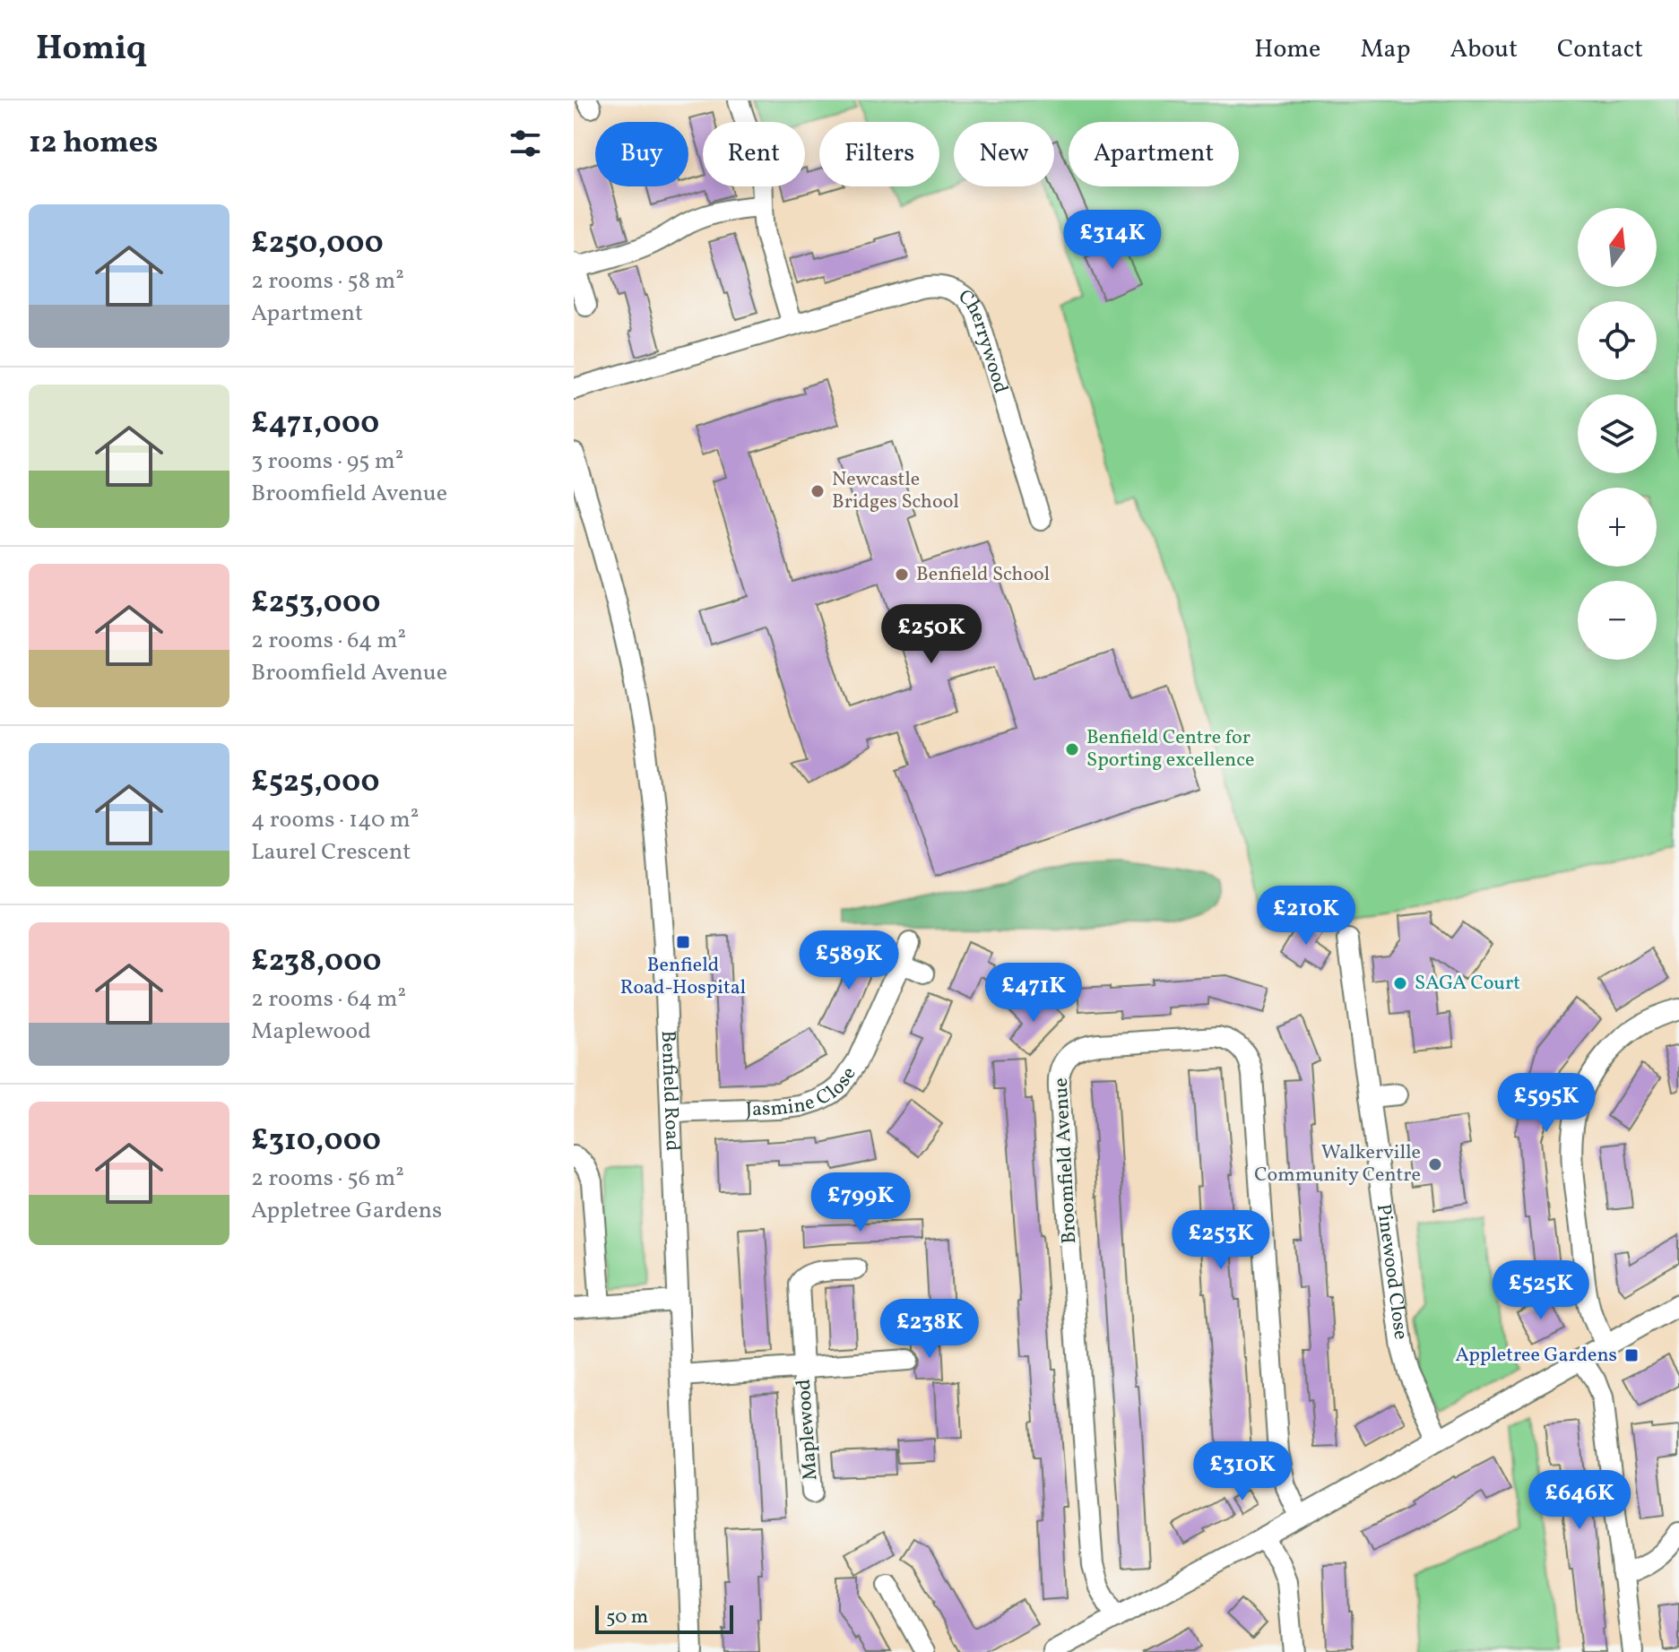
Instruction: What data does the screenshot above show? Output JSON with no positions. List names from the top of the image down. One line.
{"streets":{"street":["Cherrywood","Jasmine Close","Benfield Road","Broomfield Avenue","Pinewood Close","Maplewood"]},"crossings":[["Jasmine Close","Benfield Road"],["Benfield Road","Maplewood"]],"places":{"other":["Newcastle Bridges School","Benfield School","Benfield Centre for Sporting excellence","SAGA Court","Walkerville Community Centre"],"transit":["Benfield Road-Hospital","Appletree Gardens"]},"scale_bar":"50 m","north":"top","page":{"header":"Homiq","nav":["Home","Map","About","Contact"],"heading":"12 homes","chip":["Buy","Rent","Filters","New","Apartment"],"list":[{"name":"£250,000","note":"2 rooms · 58 m² · Apartment"},{"name":"£471,000","note":"3 rooms · 95 m² · Broomfield Avenue"},{"name":"£253,000","note":"2 rooms · 64 m² · Broomfield Avenue"},{"name":"£525,000","note":"4 rooms · 140 m² · Laurel Crescent"},{"name":"£238,000","note":"2 rooms · 64 m² · Maplewood"},{"name":"£310,000","note":"2 rooms · 56 m² · Appletree Gardens"}],"map_buttons":["+","−"],"price":["£314K","£250K","£210K","£589K","£471K","£595K","£799K","£253K","£525K","£238K","£310K","£646K"],"scale":"50 m"}}
